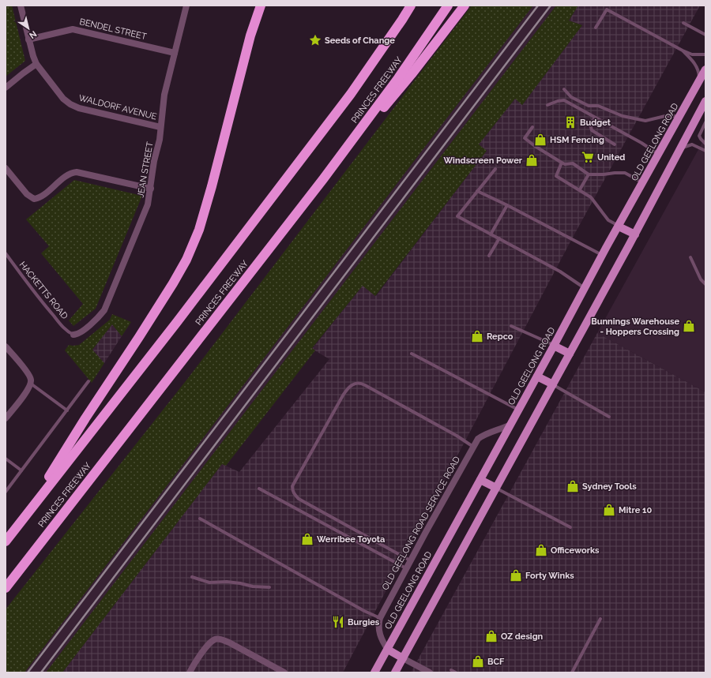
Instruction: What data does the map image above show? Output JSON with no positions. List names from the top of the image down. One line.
{"streets":{"highway":["PRINCES FREEWAY"],"main road":["OLD GEELONG ROAD"],"street":["BENDEL STREET","WALDORF AVENUE","JEAN STREET","OLD GEELONG ROAD SERVICE ROAD"],"lane":["HACKETTS ROAD"]},"crossings":[["BENDEL STREET","WALDORF AVENUE"],["BENDEL STREET","JEAN STREET"],["WALDORF AVENUE","JEAN STREET"],["OLD GEELONG ROAD","OLD GEELONG ROAD SERVICE ROAD"],["JEAN STREET","HACKETTS ROAD"]],"places":{"place":["Seeds of Change"],"building":["Budget"],"shop":["HSM Fencing","Windscreen Power","Bunnings Warehouse - Hoppers Crossing","Repco","Sydney Tools","Mitre 10","Werribee Toyota","Officeworks","Forty Winks","OZ design","BCF"],"supermarket":["United"],"restaurant":["Burgies"]},"north":"bottom right"}
